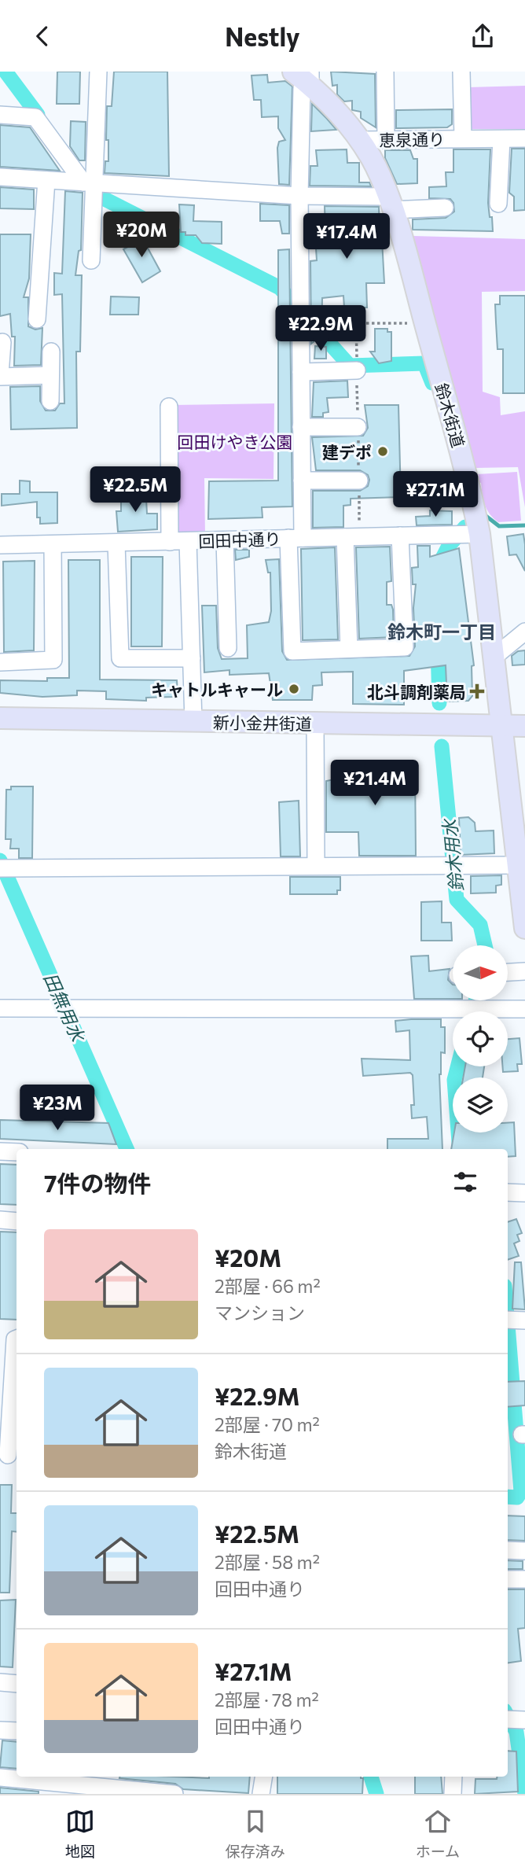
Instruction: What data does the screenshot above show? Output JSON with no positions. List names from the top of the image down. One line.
{"streets":{"main road":["鈴木街道","新小金井街道"],"street":["恵泉通り","回田中通り"]},"crossings":[["恵泉通り","鈴木街道"],["鈴木街道","回田中通り"],["鈴木街道","新小金井街道"]],"districts":["鈴木町一丁目"],"water":["鈴木用水","田無用水"],"parks":["回田けやき公園"],"places":{"other":["建デポ","キャトルキャール"],"health":["北斗調剤薬局"]},"north":"right","page":{"header":"Nestly","price":["¥20M","¥17.4M","¥22.9M","¥22.5M","¥27.1M","¥21.4M","¥23M"],"heading":"7件の物件","list":[{"name":"¥20M","note":"2部屋 · 66 m² · マンション"},{"name":"¥22.9M","note":"2部屋 · 70 m² · 鈴木街道"},{"name":"¥22.5M","note":"2部屋 · 58 m² · 回田中通り"},{"name":"¥27.1M","note":"2部屋 · 78 m² · 回田中通り"}],"tabs":["地図","保存済み","ホーム"]}}
